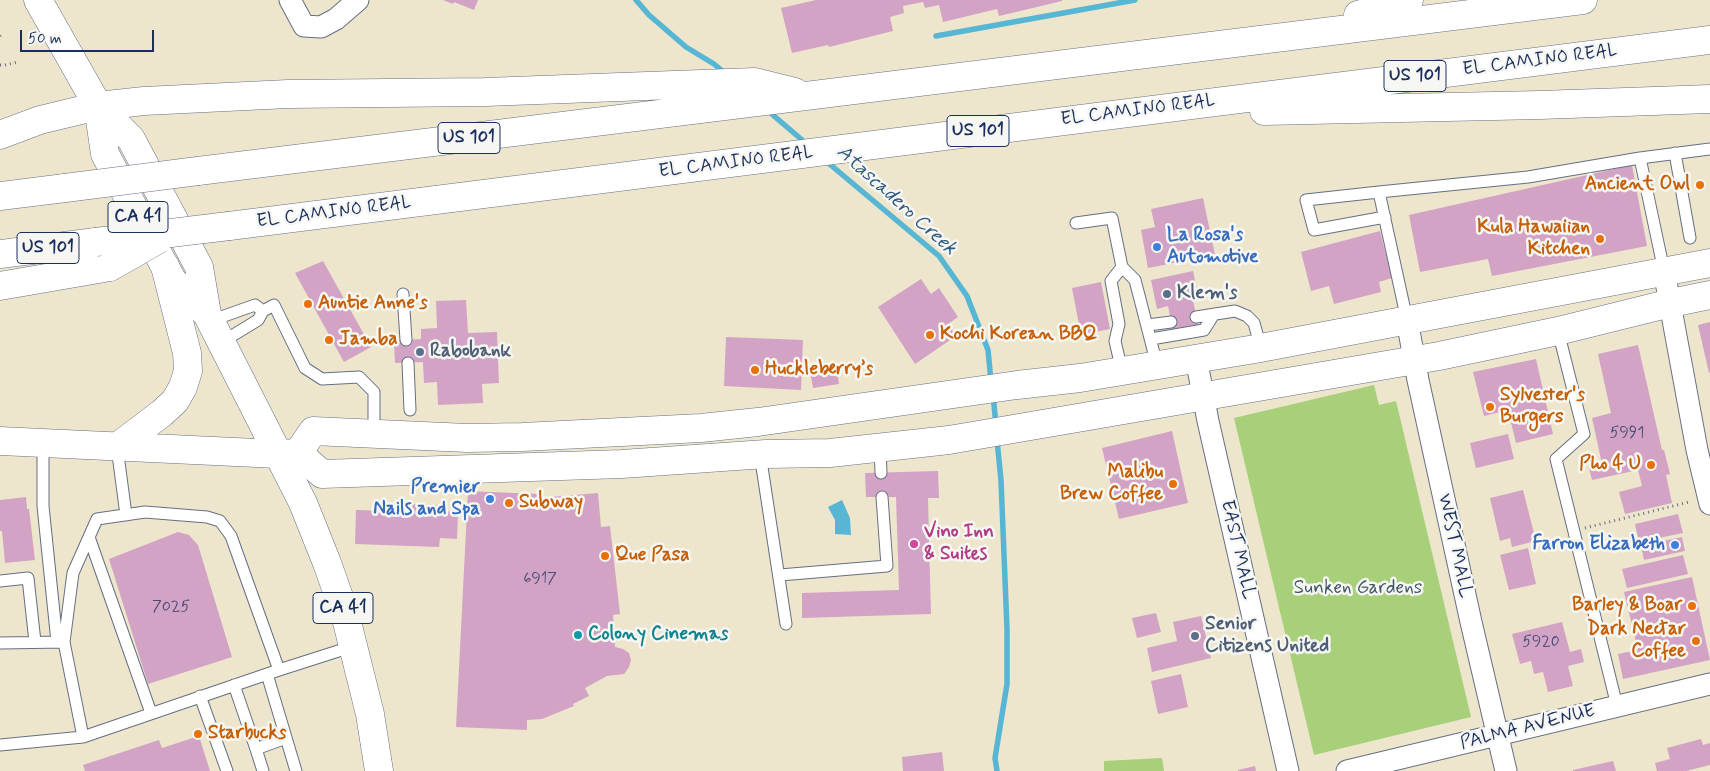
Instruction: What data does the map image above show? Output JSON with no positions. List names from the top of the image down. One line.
{"streets":{"main road":["EL CAMINO REAL","US 101","CA 41"],"street":["WEST MALL","EAST MALL","PALMA AVENUE"]},"crossings":[["WEST MALL","PALMA AVENUE"]],"water":["Atascadero Creek"],"parks":["Sunken Gardens"],"places":["Ancient Owl","Kula Hawaiian Kitchen","La Rosa's Automotive","Klem's","Auntie Anne's","Kochi Korean BBQ","Jamba","Rabobank","Huckleberry’s","Sylvester's Burgers","Pho 4 U","Malibu Brew Coffee","Premier Nails and Spa","Subway","Vino Inn & Suites","Farron Elizabeth","Que Pasa","Barley & Boar","Colony Cinemas","Senior Citizens United","Dark Nectar Coffee","Starbucks"],"house_numbers":["5991","6917","7025","5920"],"scale_bar":"50 m"}
